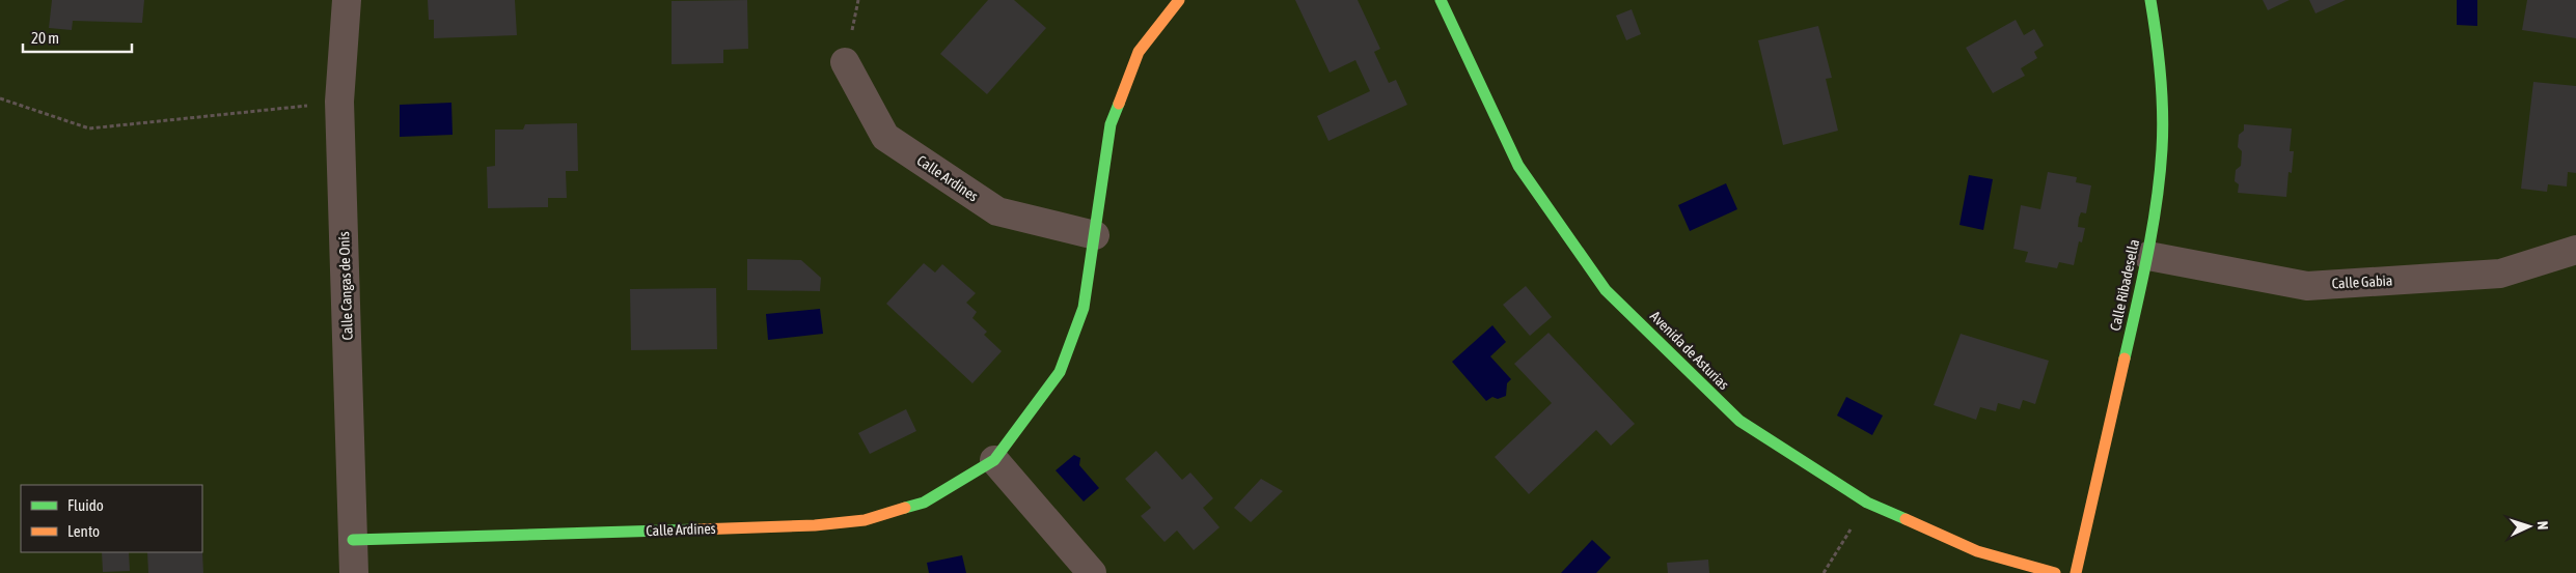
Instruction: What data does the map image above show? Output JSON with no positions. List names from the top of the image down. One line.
{"streets":{"street":["Calle Ardines","Calle Gabia","Calle Ribadesella","Calle Cangas de Onís","Avenida de Asturias"]},"crossings":[["Calle Ardines","Calle Cangas de Onís"],["Calle Gabia","Calle Ribadesella"]],"legend":["Fluido","Lento"],"scale_bar":"20 m","north":"right"}
